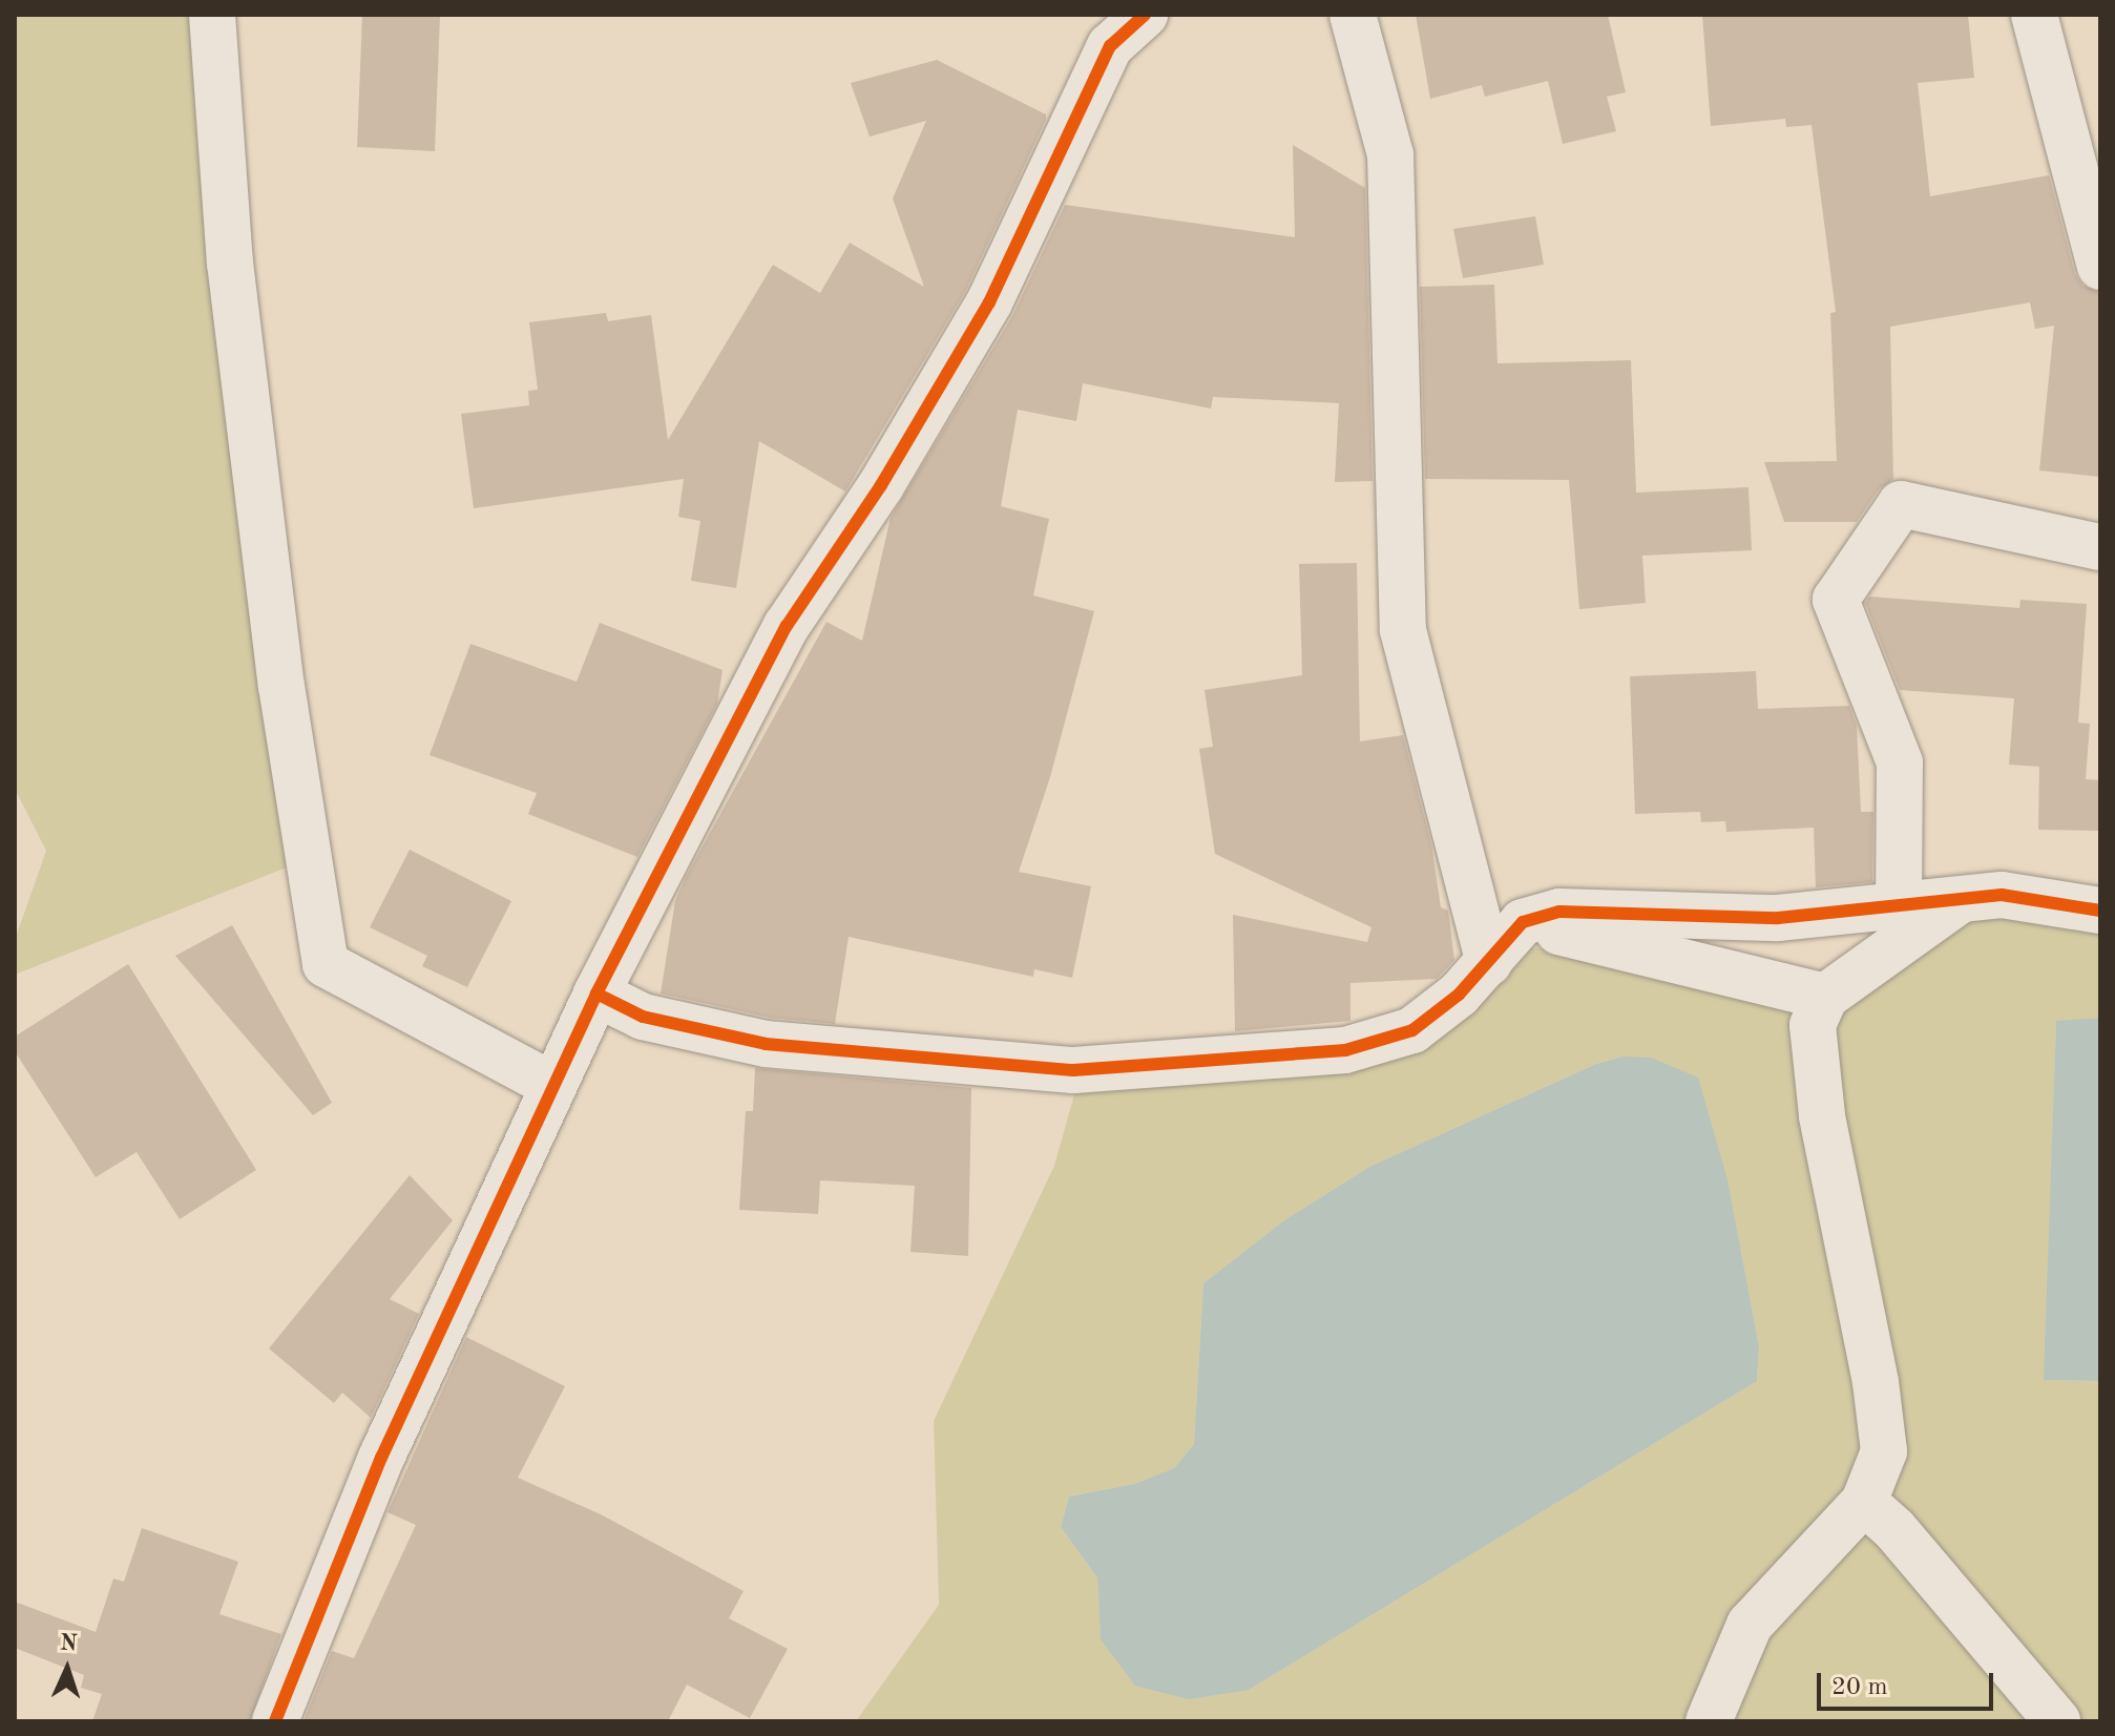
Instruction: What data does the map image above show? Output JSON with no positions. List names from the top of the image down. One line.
{"scale_bar":"20 m","north":"top"}
